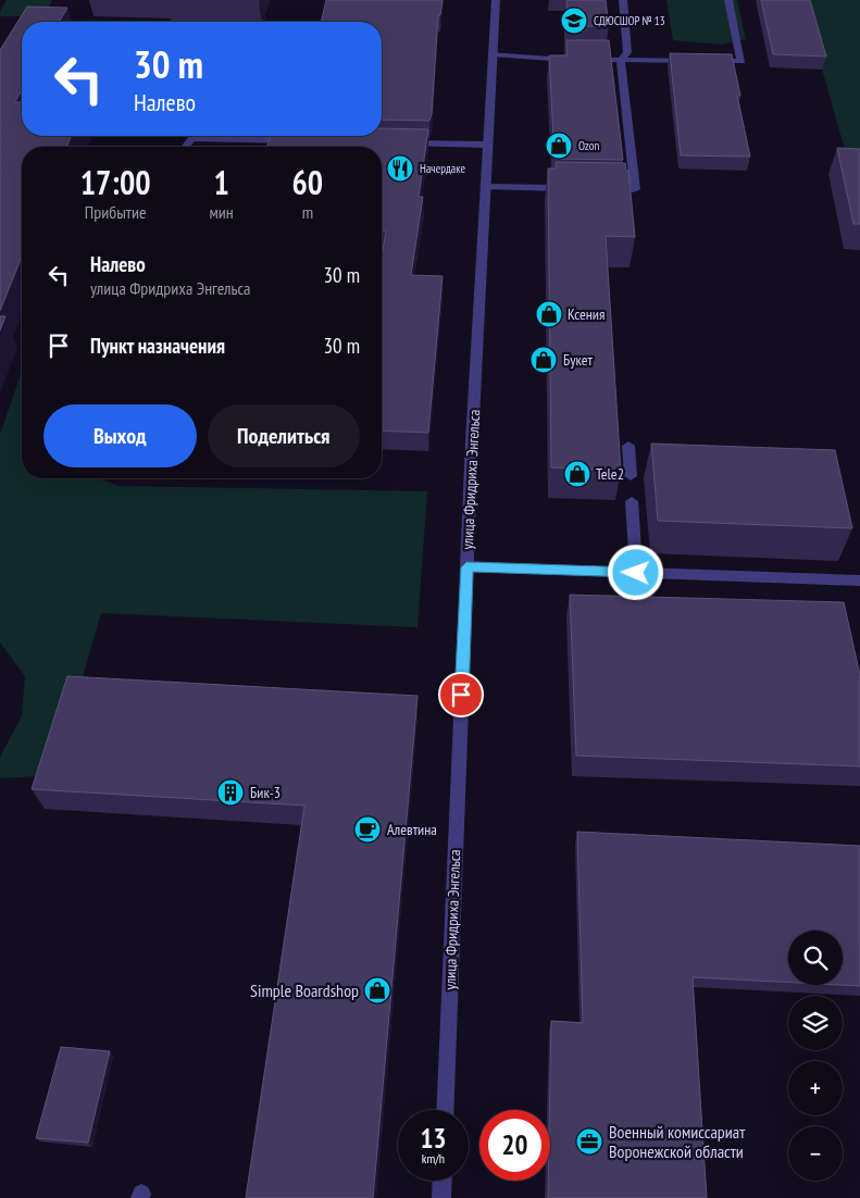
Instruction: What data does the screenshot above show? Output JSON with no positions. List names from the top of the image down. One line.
{"streets":{"street":["улица Фридриха Энгельса"]},"places":{"school or university":["СДЮСШОР № 13"],"shop":["Ozon","Ксения","Букет","Tele2","Simple Boardshop"],"restaurant":["Начердаке"],"building":["Бик-3"],"cafe":["Алевтина"],"office":["Военный комиссариат Воронежской области"]},"page":{"turn":["30 m","Налево"],"eta":["17:00","Прибытие","1","мин","60","m"],"list":[{"name":"Налево","note":"улица Фридриха Энгельса","value":"30 m"},{"name":"Пункт назначения","value":"30 m"}],"buttons":["Выход","Поделиться"],"map_buttons":["+","−"],"speed":"13 km/h","limit":"20"}}
